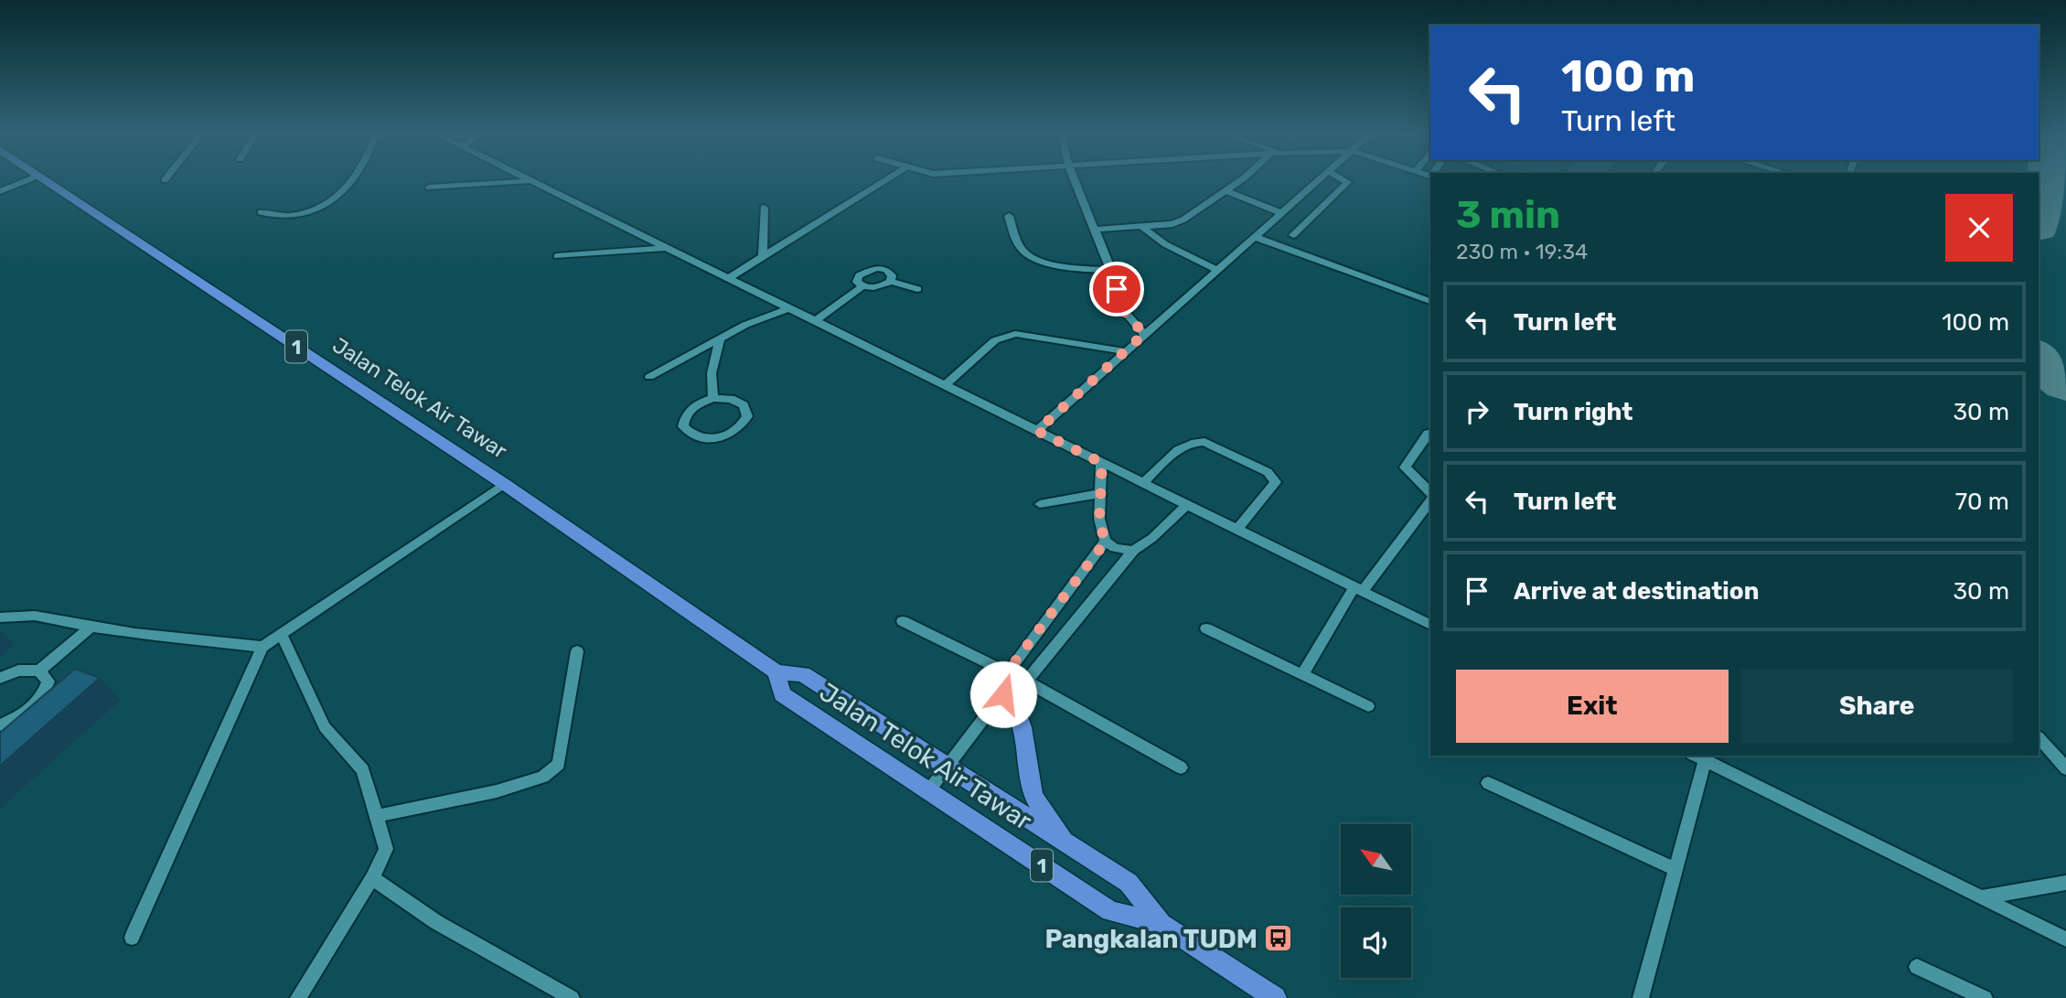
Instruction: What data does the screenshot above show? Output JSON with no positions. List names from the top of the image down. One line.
{"streets":{"main road":["1","Jalan Telok Air Tawar"]},"places":{"bus stop":["Pangkalan TUDM"]},"north":"top left","page":{"turn":["100 m","Turn left"],"heading":["3 min","230 m · 19:34"],"list":[{"name":"Turn left","value":"100 m"},{"name":"Turn right","value":"30 m"},{"name":"Turn left","value":"70 m"},{"name":"Arrive at destination","value":"30 m"}],"buttons":["Exit","Share"]}}
